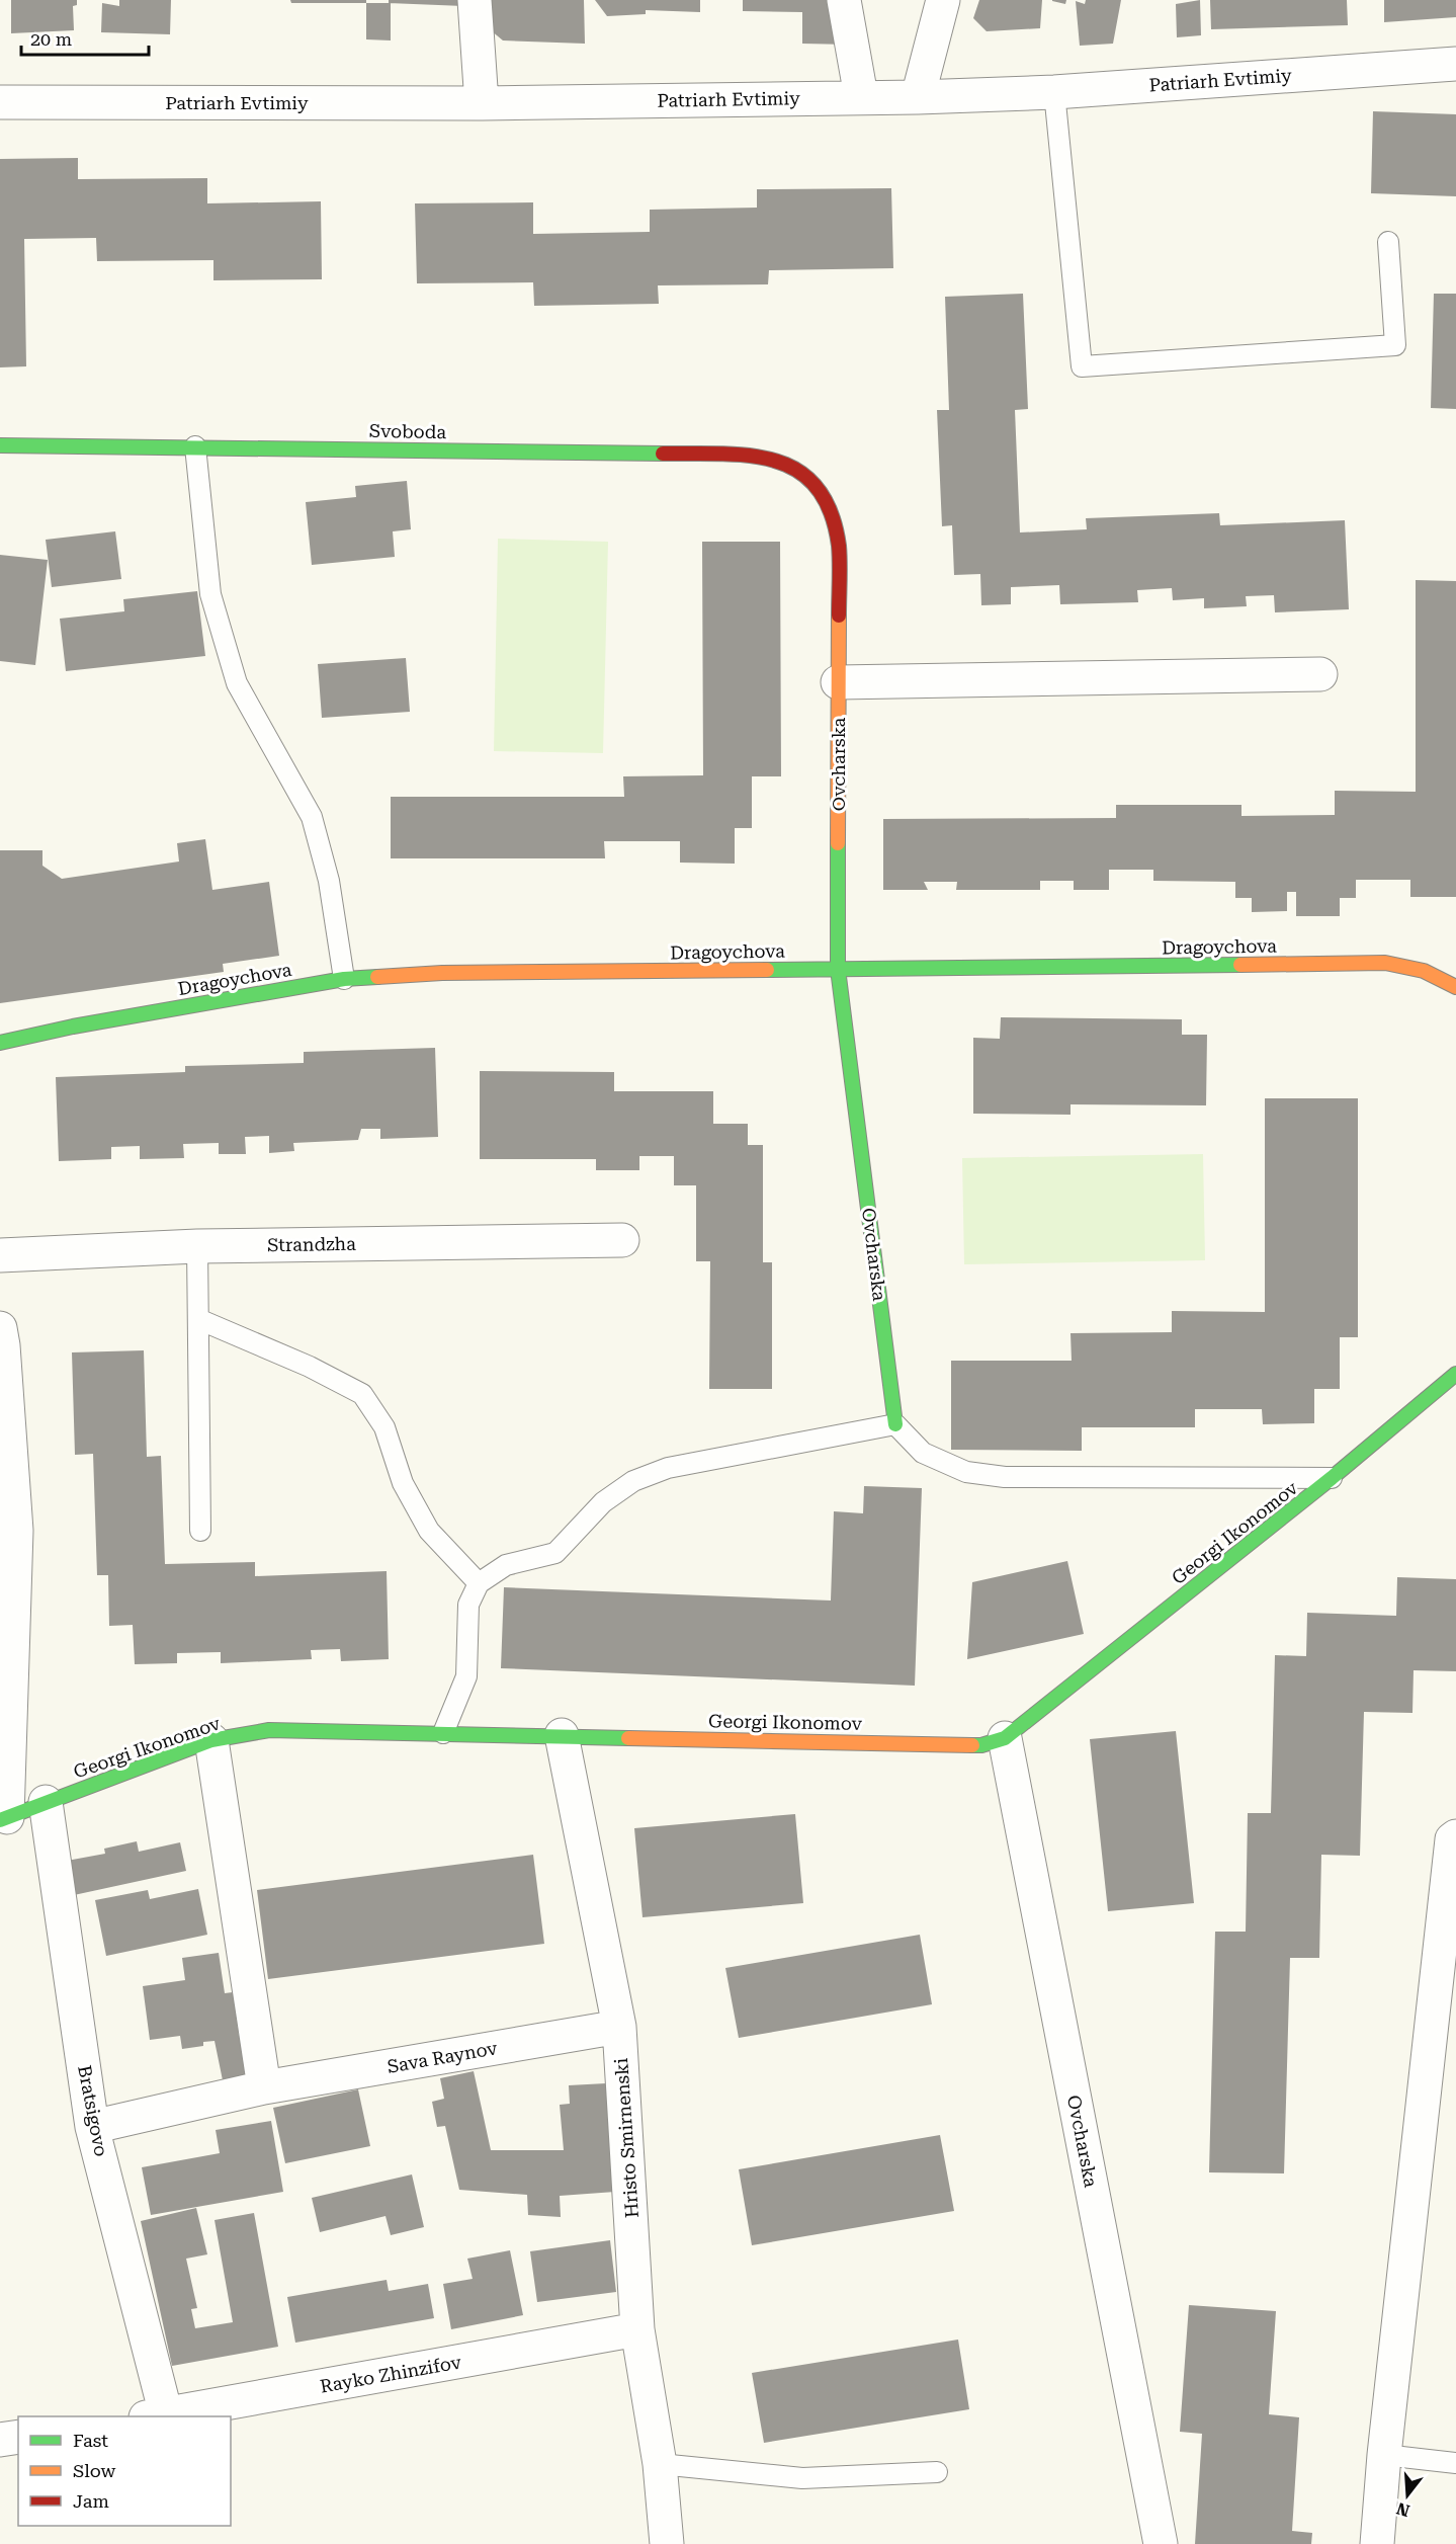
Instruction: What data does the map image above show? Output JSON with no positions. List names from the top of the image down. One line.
{"streets":{"street":["Patriarh Evtimiy","Svoboda","Ovcharska","Dragoychova","Strandzha","Georgi Ikonomov","Sava Raynov","Bratsigovo","Hristo Smirnenski","Rayko Zhinzifov"]},"crossings":[["Svoboda","Ovcharska"],["Ovcharska","Dragoychova"],["Ovcharska","Georgi Ikonomov"],["Georgi Ikonomov","Bratsigovo"],["Georgi Ikonomov","Hristo Smirnenski"],["Sava Raynov","Bratsigovo"],["Sava Raynov","Hristo Smirnenski"],["Bratsigovo","Rayko Zhinzifov"],["Hristo Smirnenski","Rayko Zhinzifov"]],"legend":["Fast","Slow","Jam"],"scale_bar":"20 m","north":"bottom"}
